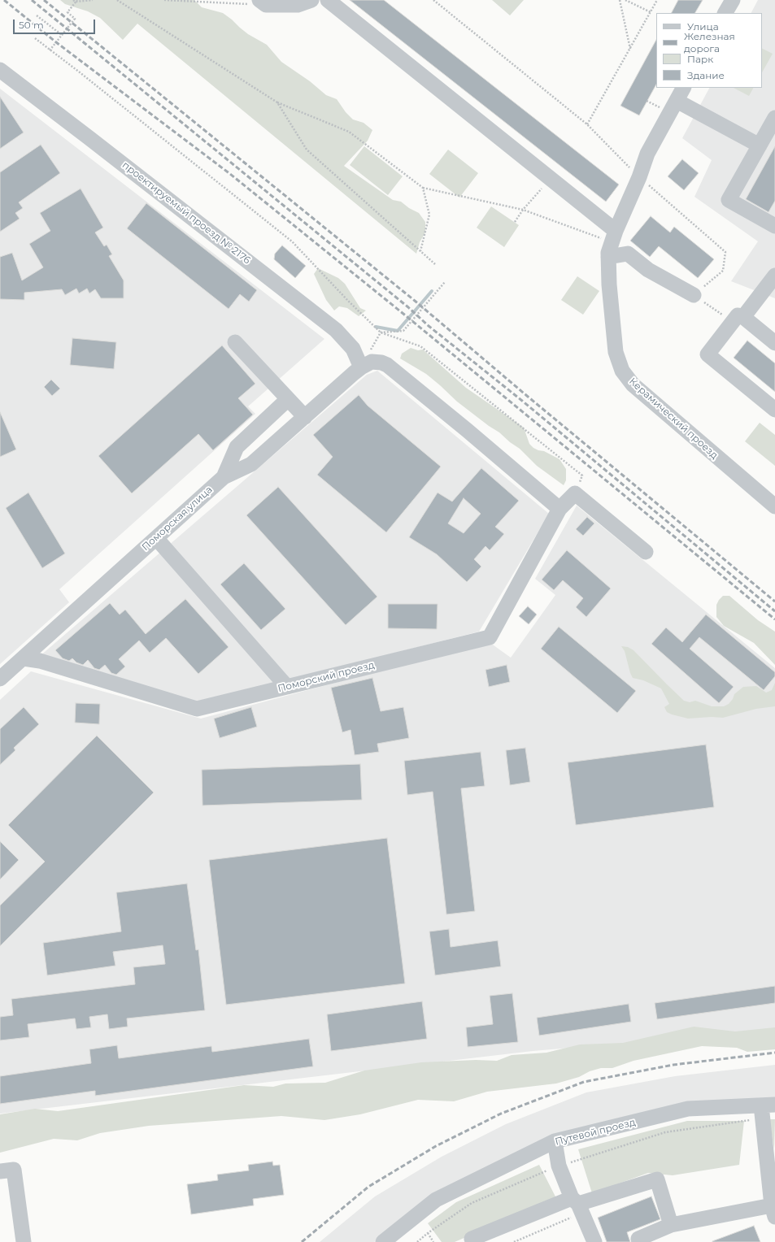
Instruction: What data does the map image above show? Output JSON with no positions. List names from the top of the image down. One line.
{"streets":{"street":["проектируемый проезд № 2176","Керамический проезд","Поморская улица","Поморский проезд","Путевой проезд"]},"crossings":[["проектируемый проезд № 2176","Поморская улица"],["Поморская улица","Поморский проезд"]],"legend":["Улица","Железная дорога","Парк","Здание"],"scale_bar":"50 m"}
